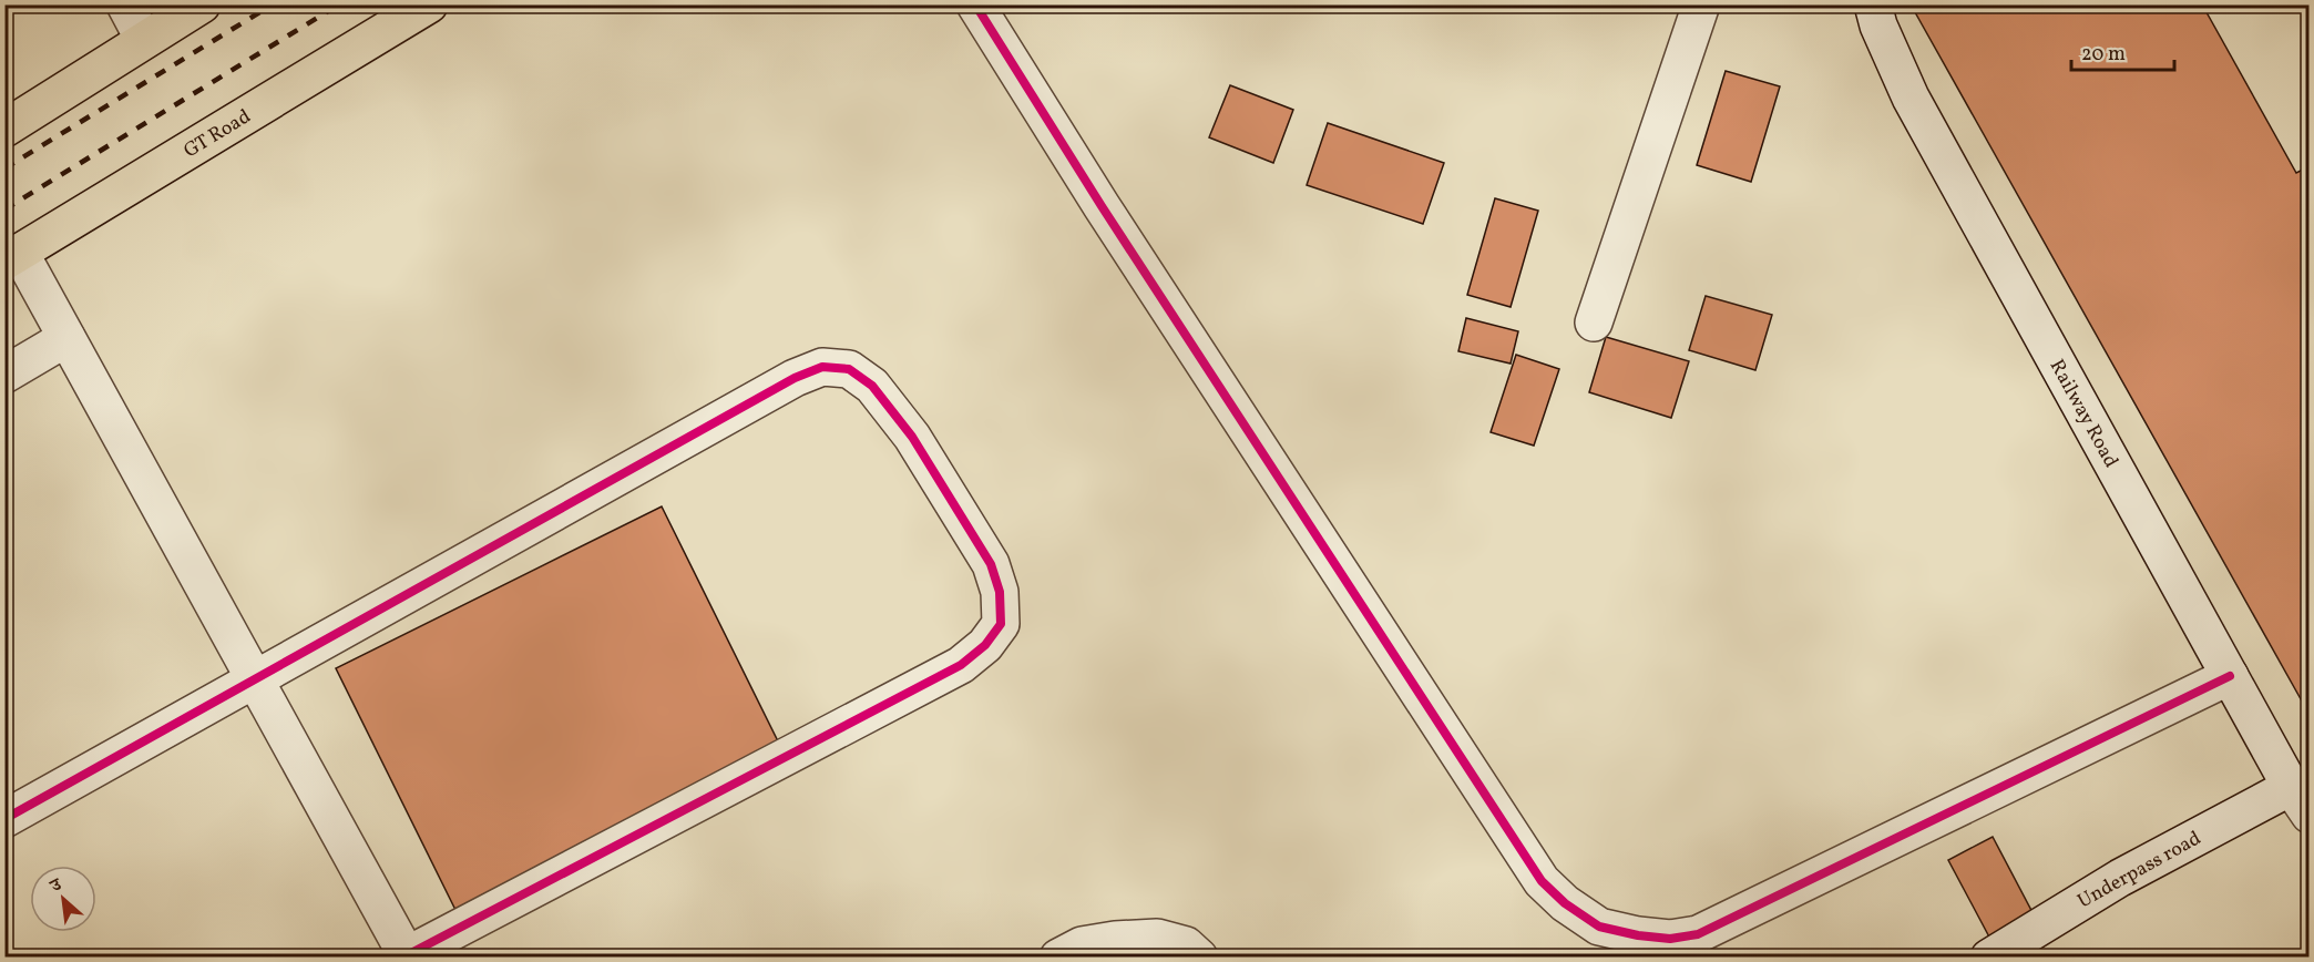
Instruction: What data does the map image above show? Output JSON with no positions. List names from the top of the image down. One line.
{"streets":{"highway":["GT Road"],"street":["Railway Road","Underpass road"]},"crossings":[["Railway Road","Underpass road"]],"scale_bar":"20 m","north":"top left"}
